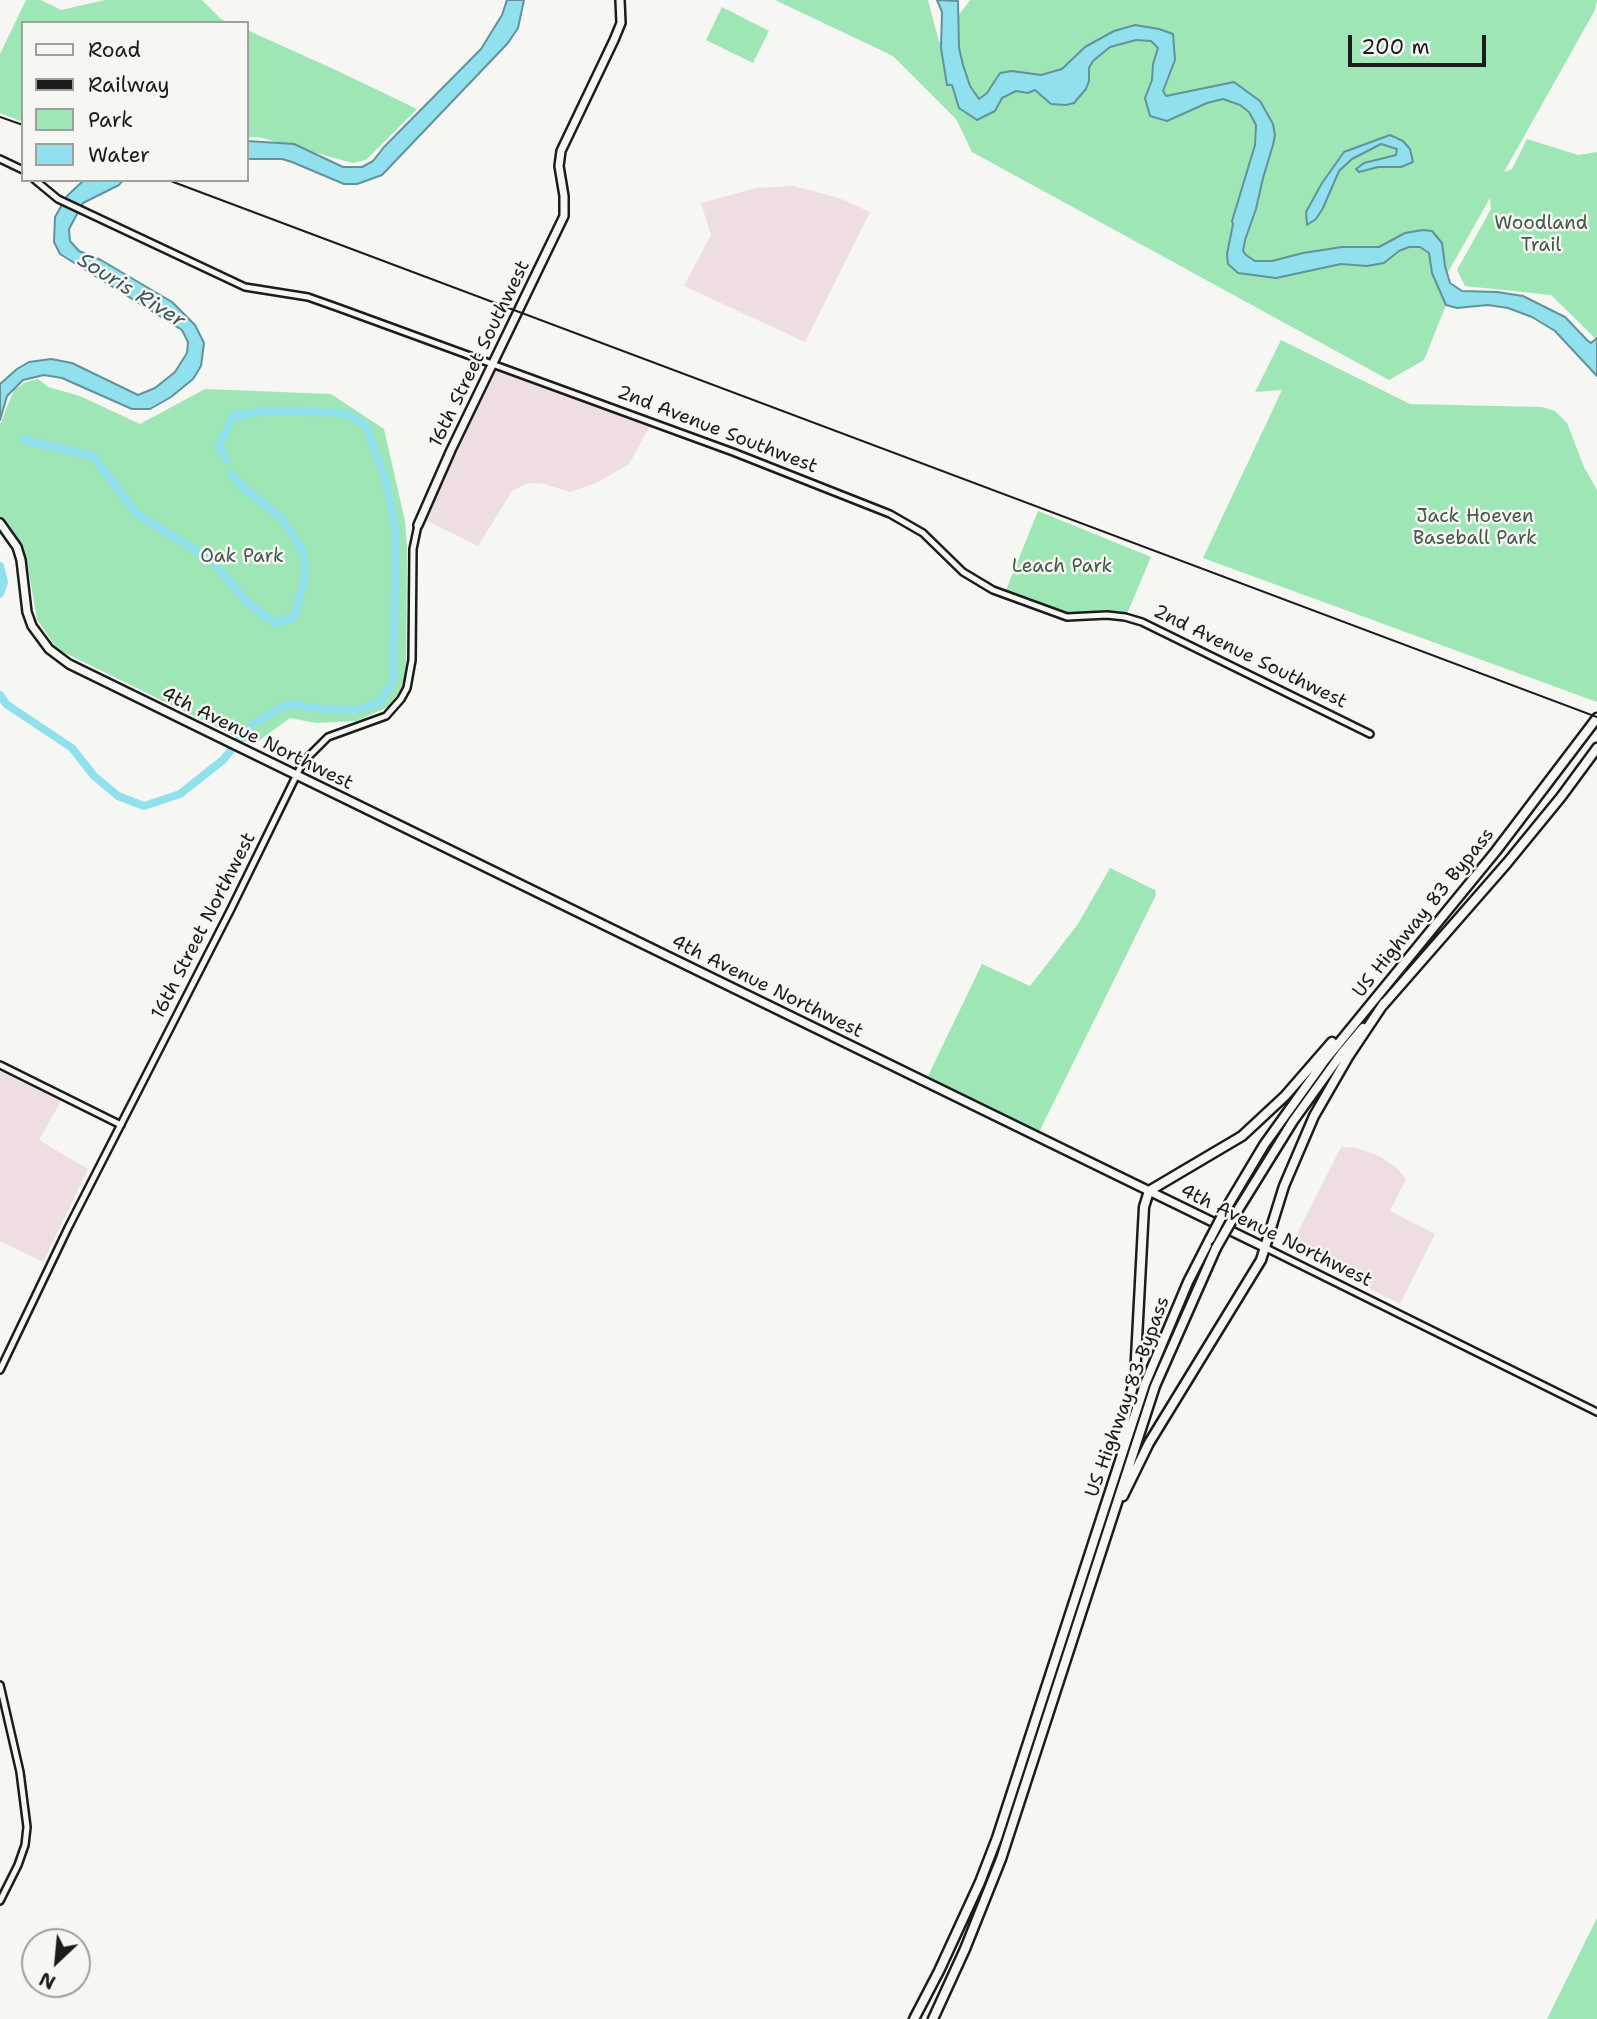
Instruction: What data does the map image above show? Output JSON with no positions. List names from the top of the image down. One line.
{"streets":{"highway":["US Highway 83 Bypass"],"main road":["16th Street Southwest","4th Avenue Northwest"],"street":["2nd Avenue Southwest","16th Street Northwest"]},"crossings":[["16th Street Southwest","2nd Avenue Southwest"],["16th Street Southwest","16th Street Northwest"],["4th Avenue Northwest","16th Street Northwest"]],"water":["Souris River"],"parks":["Woodland Trail","Jack Hoeven Baseball Park","Oak Park","Leach Park"],"legend":["Road","Railway","Park","Water"],"scale_bar":"200 m","north":"bottom left"}
